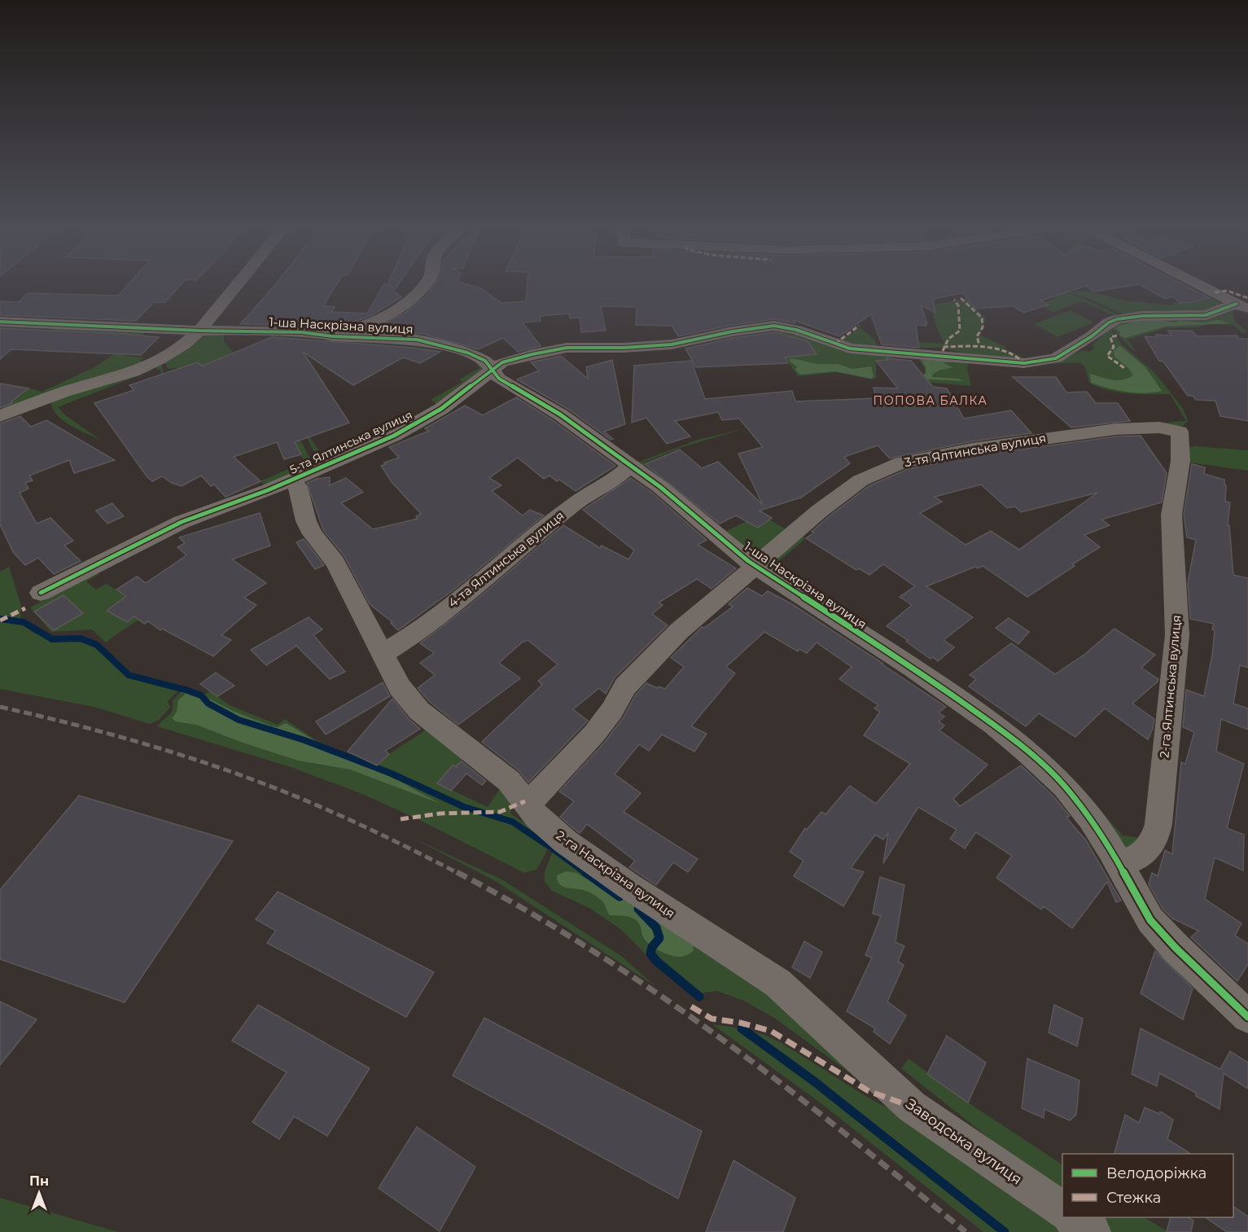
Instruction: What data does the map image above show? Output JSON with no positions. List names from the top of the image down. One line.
{"streets":{"street":["1-ша Наскрізна вулиця","5-та Ялтинська вулиця","3-тя Ялтинська вулиця","4-та Ялтинська вулиця","2-га Ялтинська вулиця","2-га Наскрізна вулиця","Заводська вулиця"]},"crossings":[["1-ша Наскрізна вулиця","5-та Ялтинська вулиця"],["1-ша Наскрізна вулиця","3-тя Ялтинська вулиця"],["1-ша Наскрізна вулиця","4-та Ялтинська вулиця"],["1-ша Наскрізна вулиця","2-га Ялтинська вулиця"],["5-та Ялтинська вулиця","2-га Наскрізна вулиця"],["3-тя Ялтинська вулиця","2-га Ялтинська вулиця"],["3-тя Ялтинська вулиця","2-га Наскрізна вулиця"],["4-та Ялтинська вулиця","2-га Наскрізна вулиця"],["2-га Наскрізна вулиця","Заводська вулиця"]],"districts":["ПОПОВА БАЛКА"],"legend":["Велодоріжка","Стежка"],"north":"top"}
